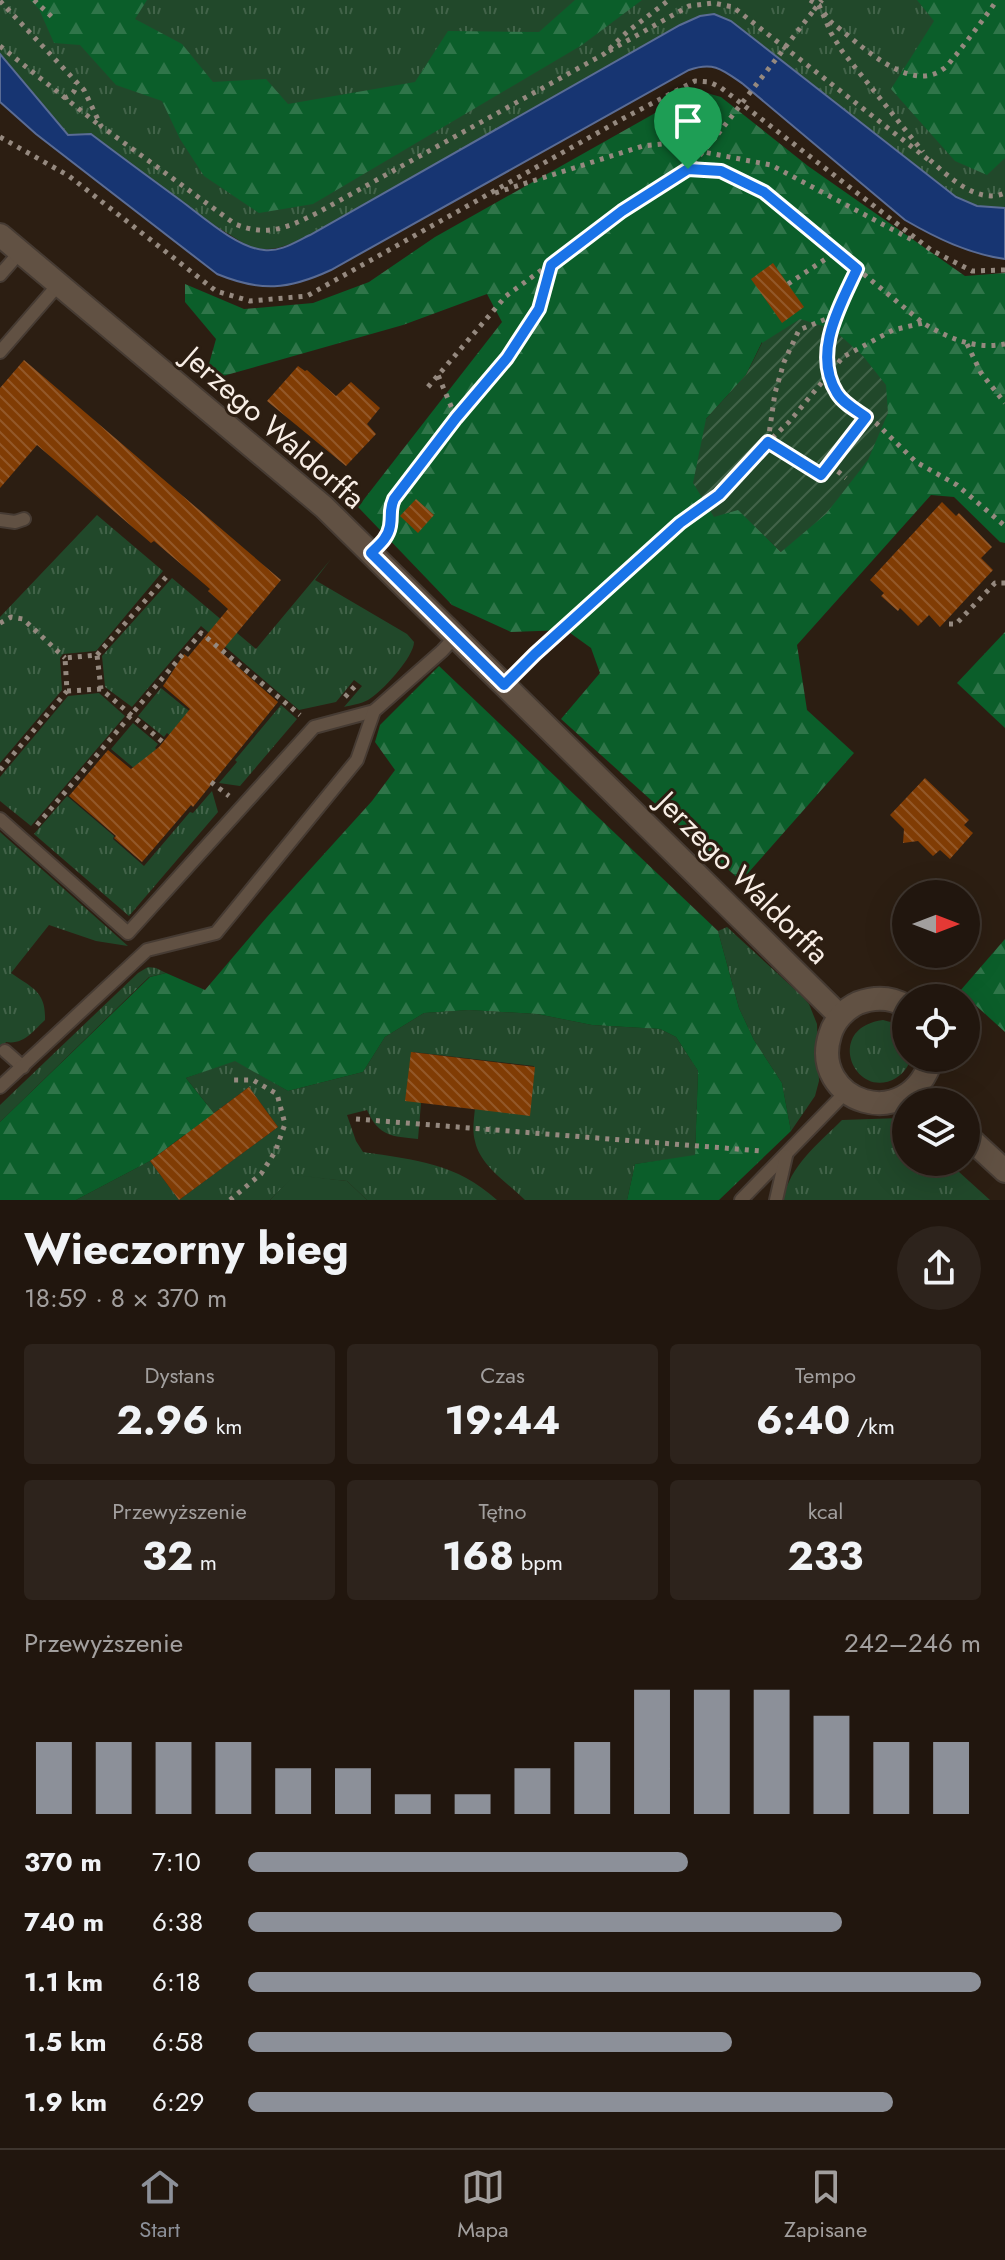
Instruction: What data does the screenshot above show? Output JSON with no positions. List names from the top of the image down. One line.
{"streets":{"street":["Jerzego Waldorffa"]},"north":"right","page":{"heading":["Wieczorny bieg","18:59 · 8 × 370 m"],"stats":[["Dystans","2.96 km"],["Czas","19:44"],["Tempo","6:40 /km"],["Przewyższenie","32 m"],["Tętno","168 bpm"],["kcal","233"]],"chart":["Przewyższenie","242–246 m"],"list":[{"name":"370 m","note":"7:10"},{"name":"740 m","note":"6:38"},{"name":"1.1 km","note":"6:18"},{"name":"1.5 km","note":"6:58"},{"name":"1.9 km","note":"6:29"}],"tabs":["Start","Mapa","Zapisane"]}}
